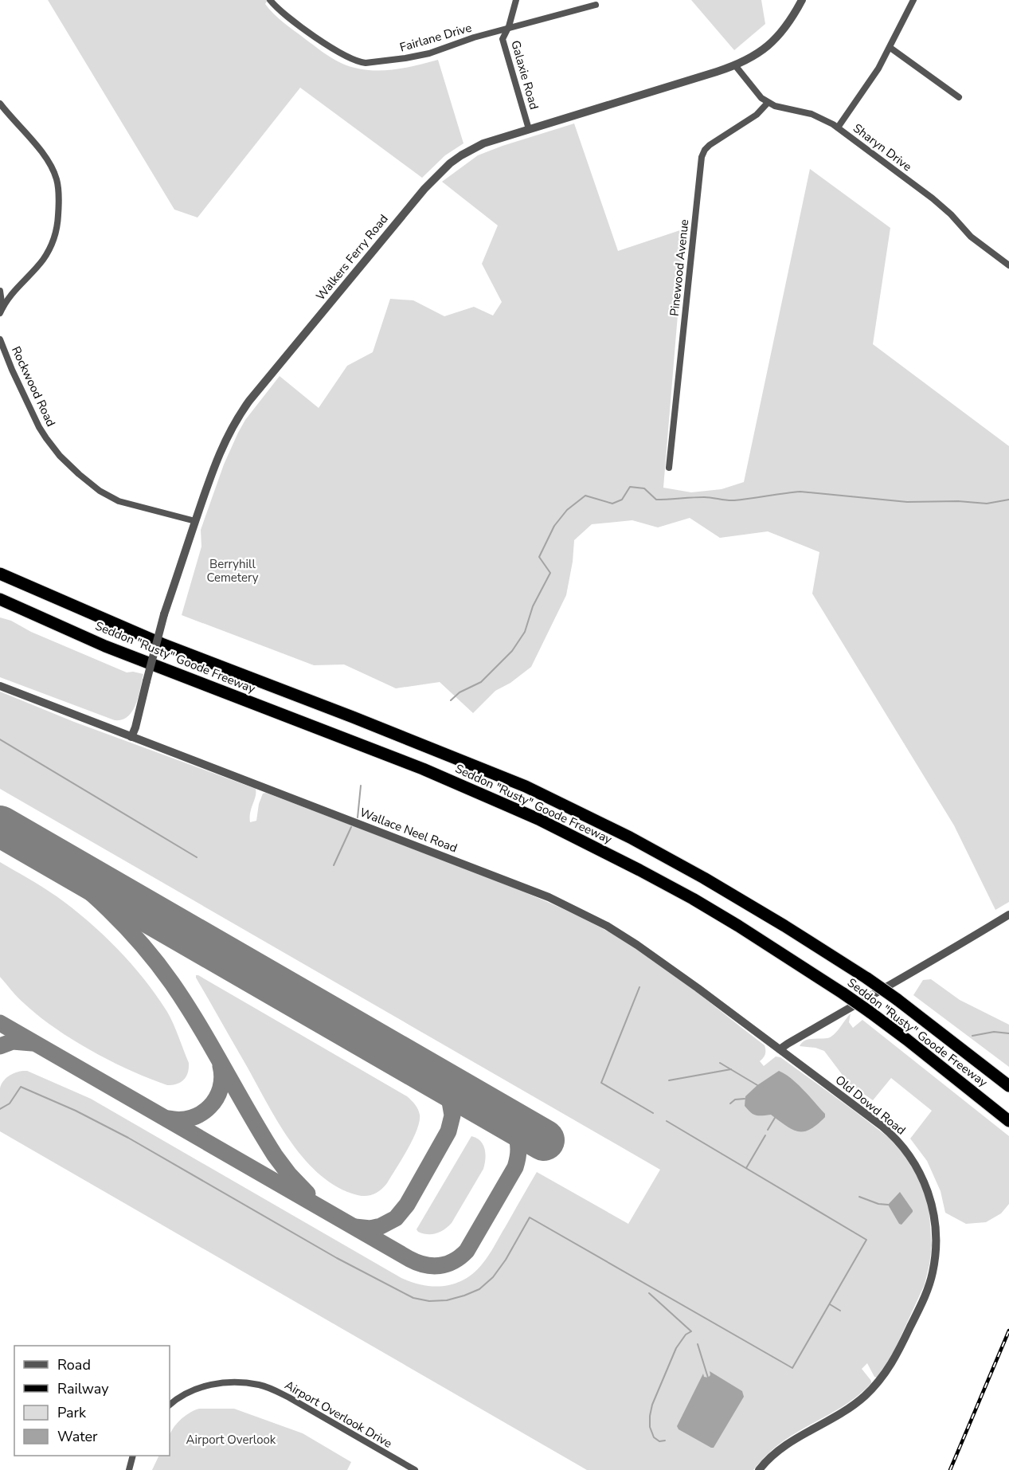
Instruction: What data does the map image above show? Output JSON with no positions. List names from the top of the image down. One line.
{"streets":{"highway":["Seddon \"Rusty\" Goode Freeway"],"street":["Fairlane Drive","Galaxie Road","Sharyn Drive","Walkers Ferry Road","Pinewood Avenue","Rockwood Road","Wallace Neel Road","Old Dowd Road","Airport Overlook Drive"]},"crossings":[["Fairlane Drive","Galaxie Road"],["Galaxie Road","Walkers Ferry Road"],["Sharyn Drive","Walkers Ferry Road"],["Sharyn Drive","Pinewood Avenue"],["Walkers Ferry Road","Rockwood Road"],["Walkers Ferry Road","Wallace Neel Road"],["Wallace Neel Road","Old Dowd Road"]],"parks":["Berryhill Cemetery","Airport Overlook"],"legend":["Road","Railway","Park","Water"]}
